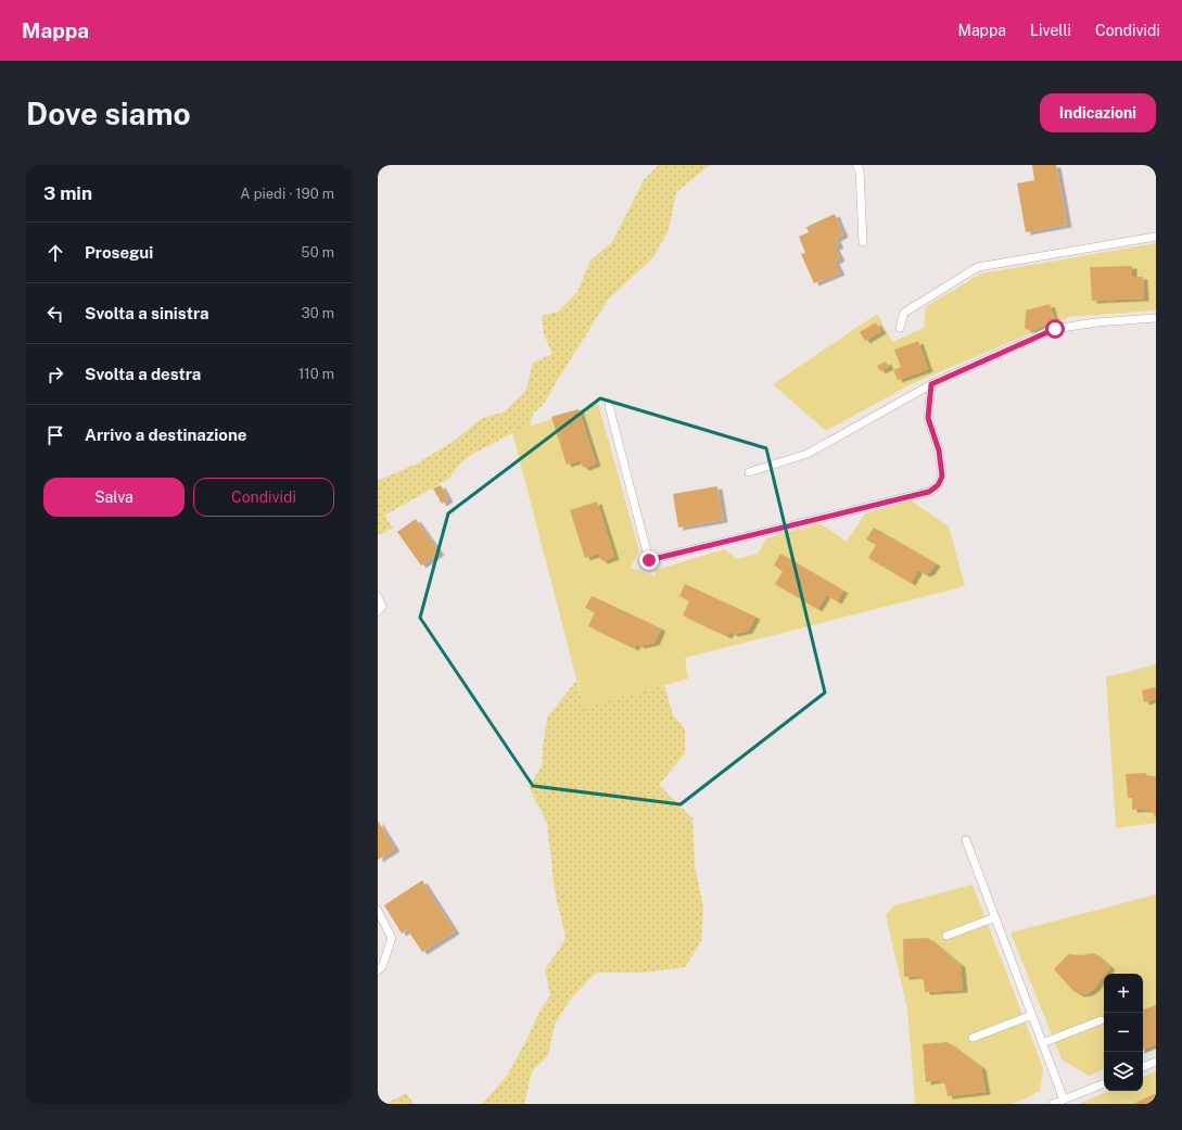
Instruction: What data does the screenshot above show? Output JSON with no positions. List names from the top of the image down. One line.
{"page":{"header":"Mappa","nav":["Mappa","Livelli","Condividi"],"buttons":["Indicazioni",["Salva","Condividi"]],"title":"Dove siamo","heading":["3 min","A piedi · 190 m"],"list":[["Prosegui","50 m"],["Svolta a sinistra","30 m"],["Svolta a destra","110 m"],"Arrivo a destinazione"],"map_buttons":["+","−"]}}
